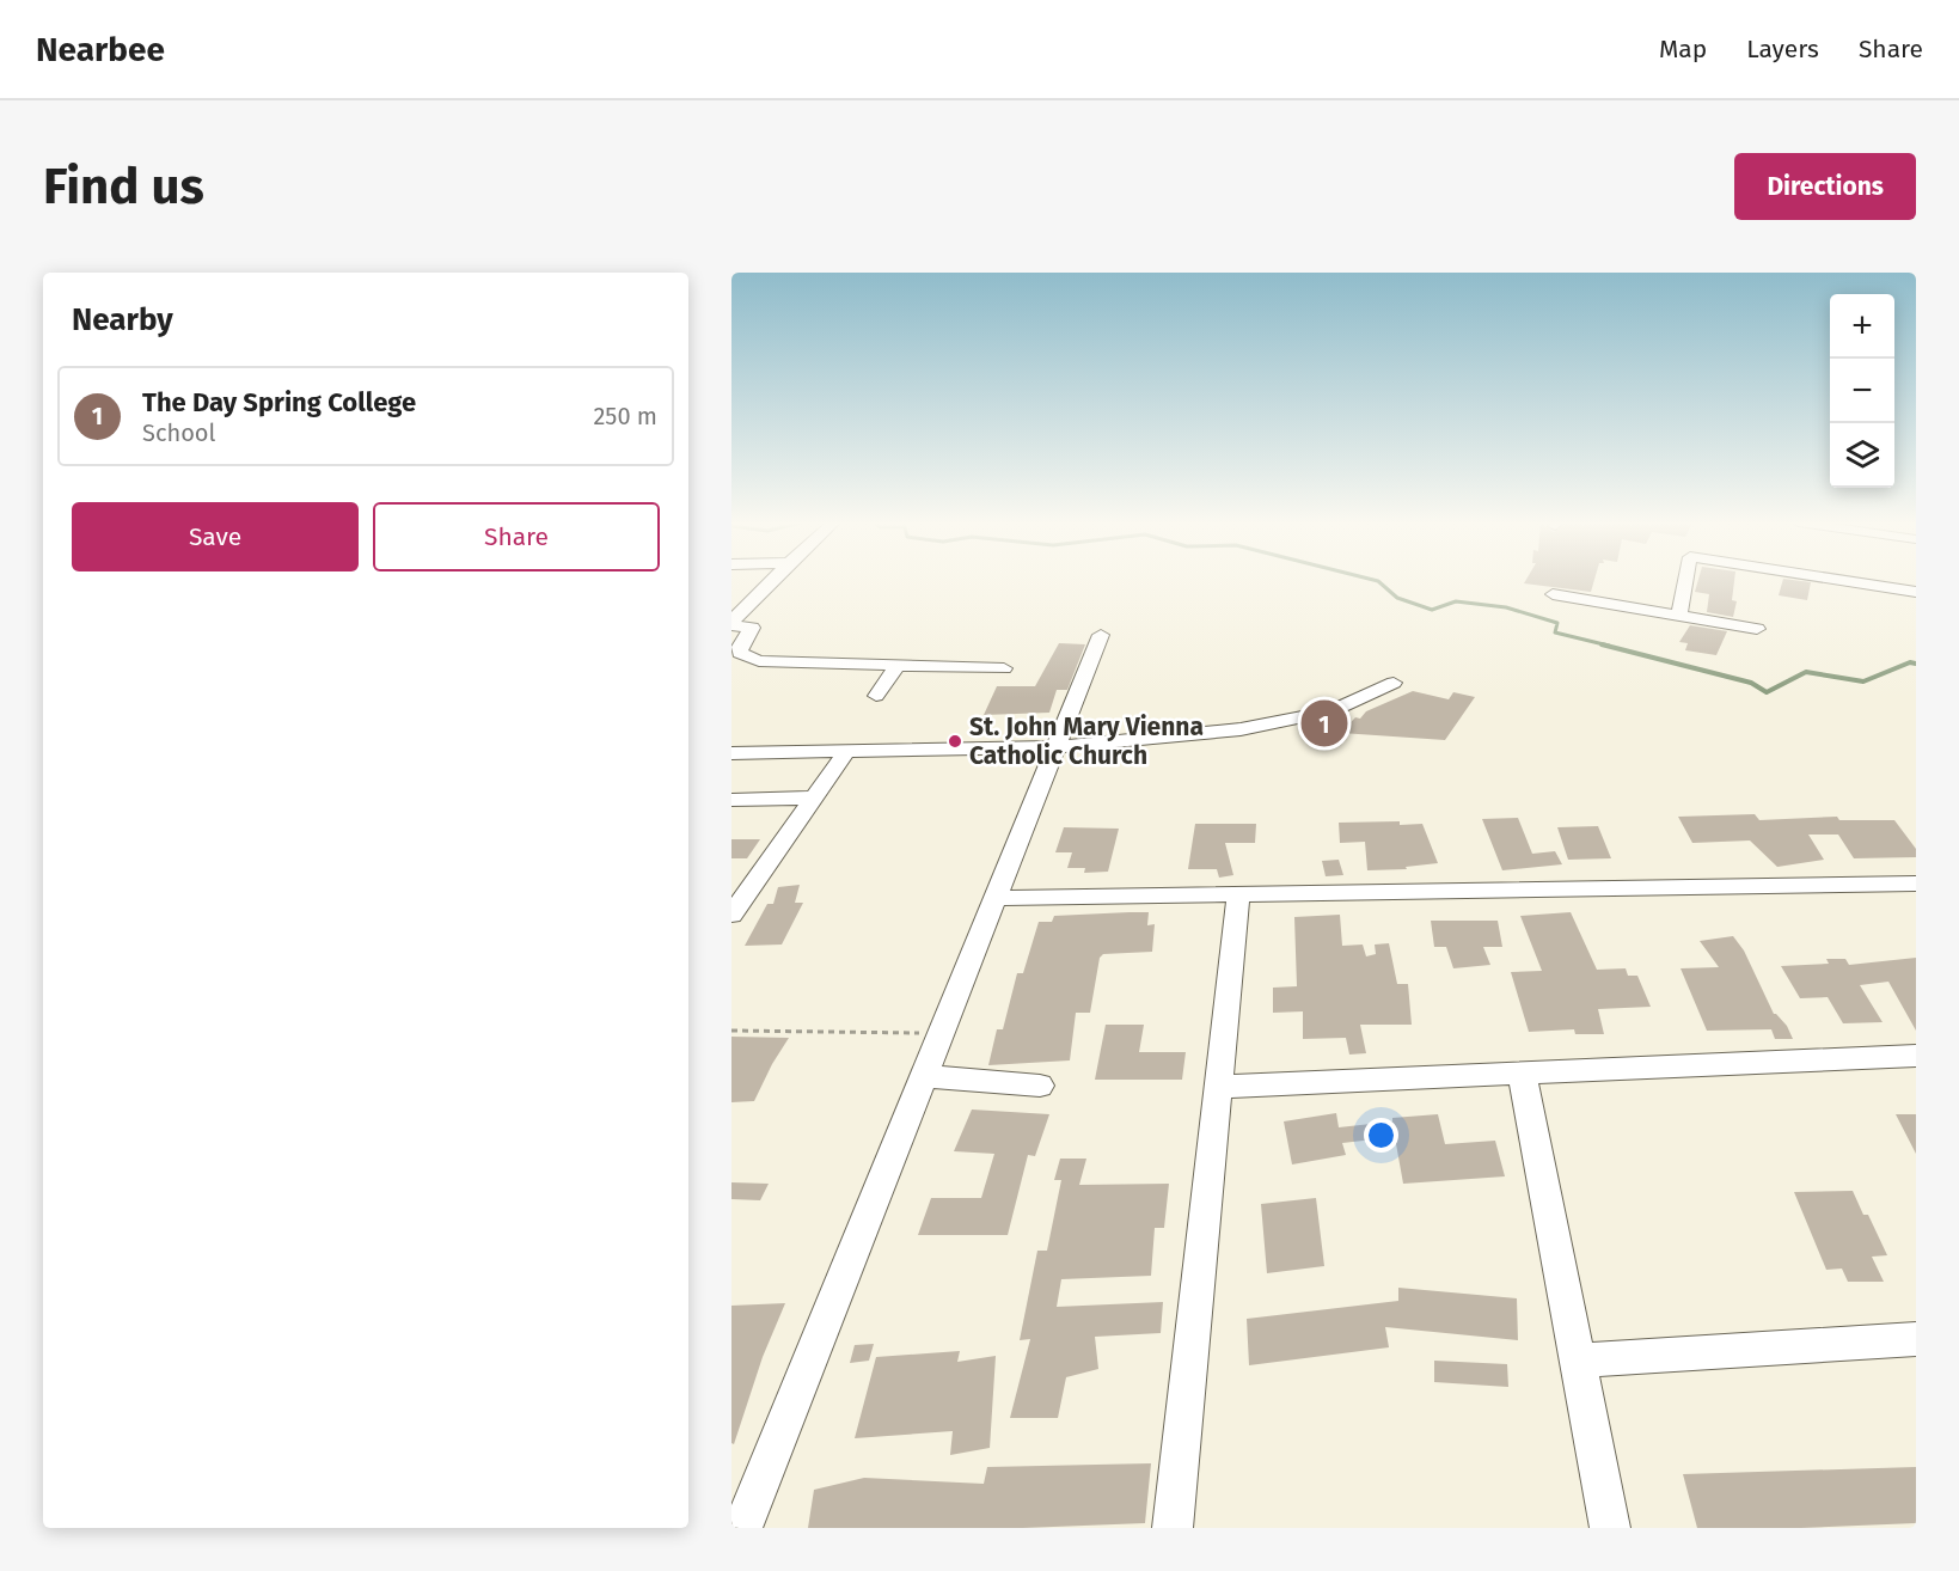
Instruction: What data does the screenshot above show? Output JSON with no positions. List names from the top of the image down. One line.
{"places":["St. John Mary Vienna Catholic Church"],"page":{"header":"Nearbee","nav":["Map","Layers","Share"],"buttons":["Directions",["Save","Share"]],"title":"Find us","heading":"Nearby","map_buttons":["+","−"],"list":[{"mark":"1","name":"The Day Spring College","note":"School","value":"250 m"}],"pins":"1"}}
